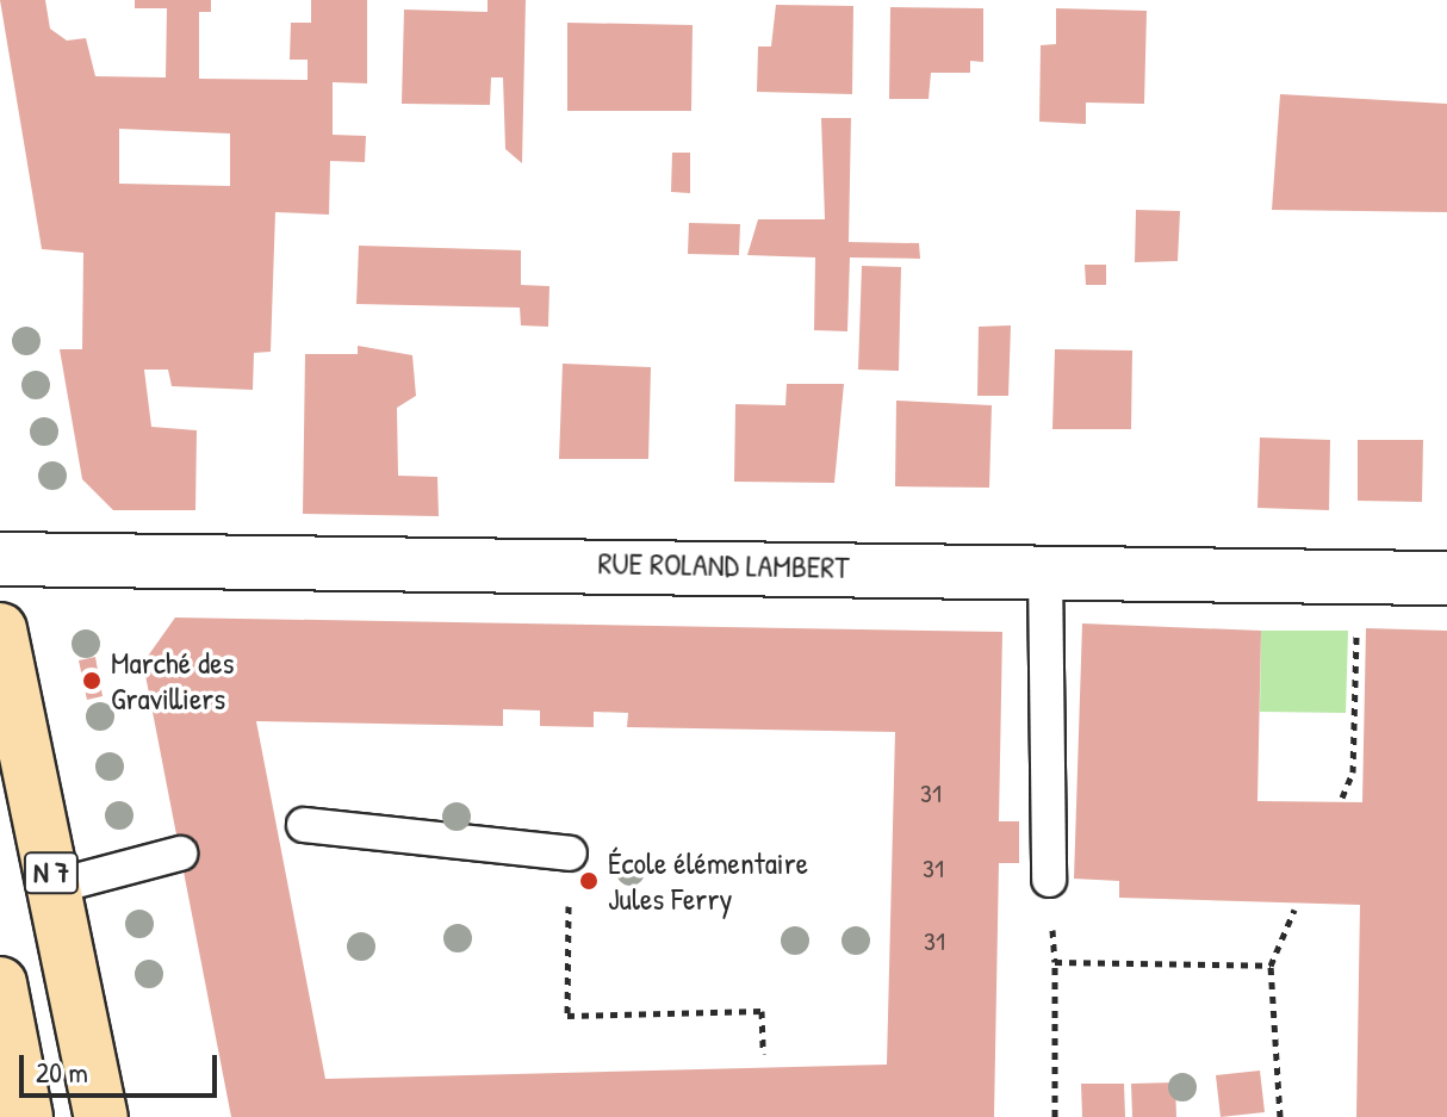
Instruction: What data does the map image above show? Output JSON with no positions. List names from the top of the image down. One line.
{"streets":{"main road":["N 7"],"street":["RUE ROLAND LAMBERT"]},"places":["Marché des Gravilliers","École élémentaire Jules Ferry"],"house_numbers":["31","31","31"],"scale_bar":"20 m"}
